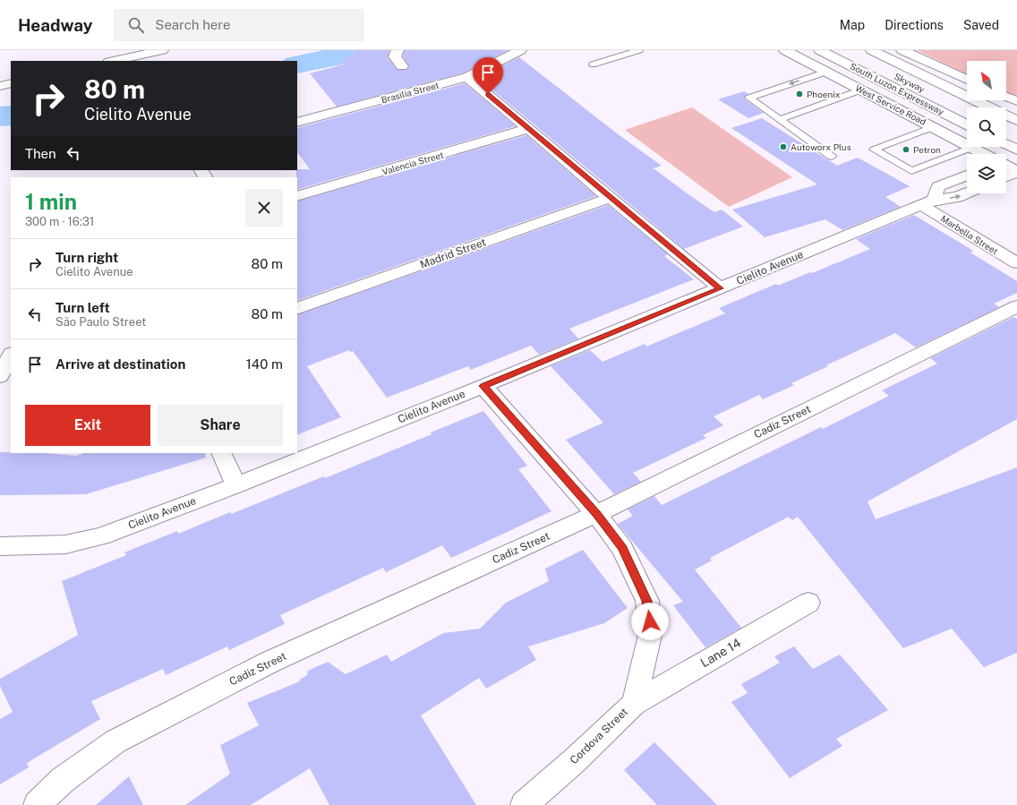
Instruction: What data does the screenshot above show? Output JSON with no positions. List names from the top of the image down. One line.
{"streets":{"main road":["Skyway","South Luzon Expressway","Brasilia Street","West Service Road","Valencia Street","Marbella Street","Madrid Street","Cielito Avenue","Cadiz Street","Lane 14","Cordova Street"]},"crossings":[["Marbella Street","Cielito Avenue"],["Cielito Avenue","Cordova Street"],["Cadiz Street","Cordova Street"],["Lane 14","Cordova Street"]],"places":["Phoenix","Autoworx Plus","Petron"],"north":"top left","page":{"header":"Headway","search":"Search here","nav":["Map","Directions","Saved"],"turn":["80 m","Cielito Avenue"],"then":"Then","heading":["1 min","300 m · 16:31"],"list":[{"name":"Turn right","note":"Cielito Avenue","value":"80 m"},{"name":"Turn left","note":"São Paulo Street","value":"80 m"},{"name":"Arrive at destination","value":"140 m"}],"buttons":["Exit","Share"]}}
